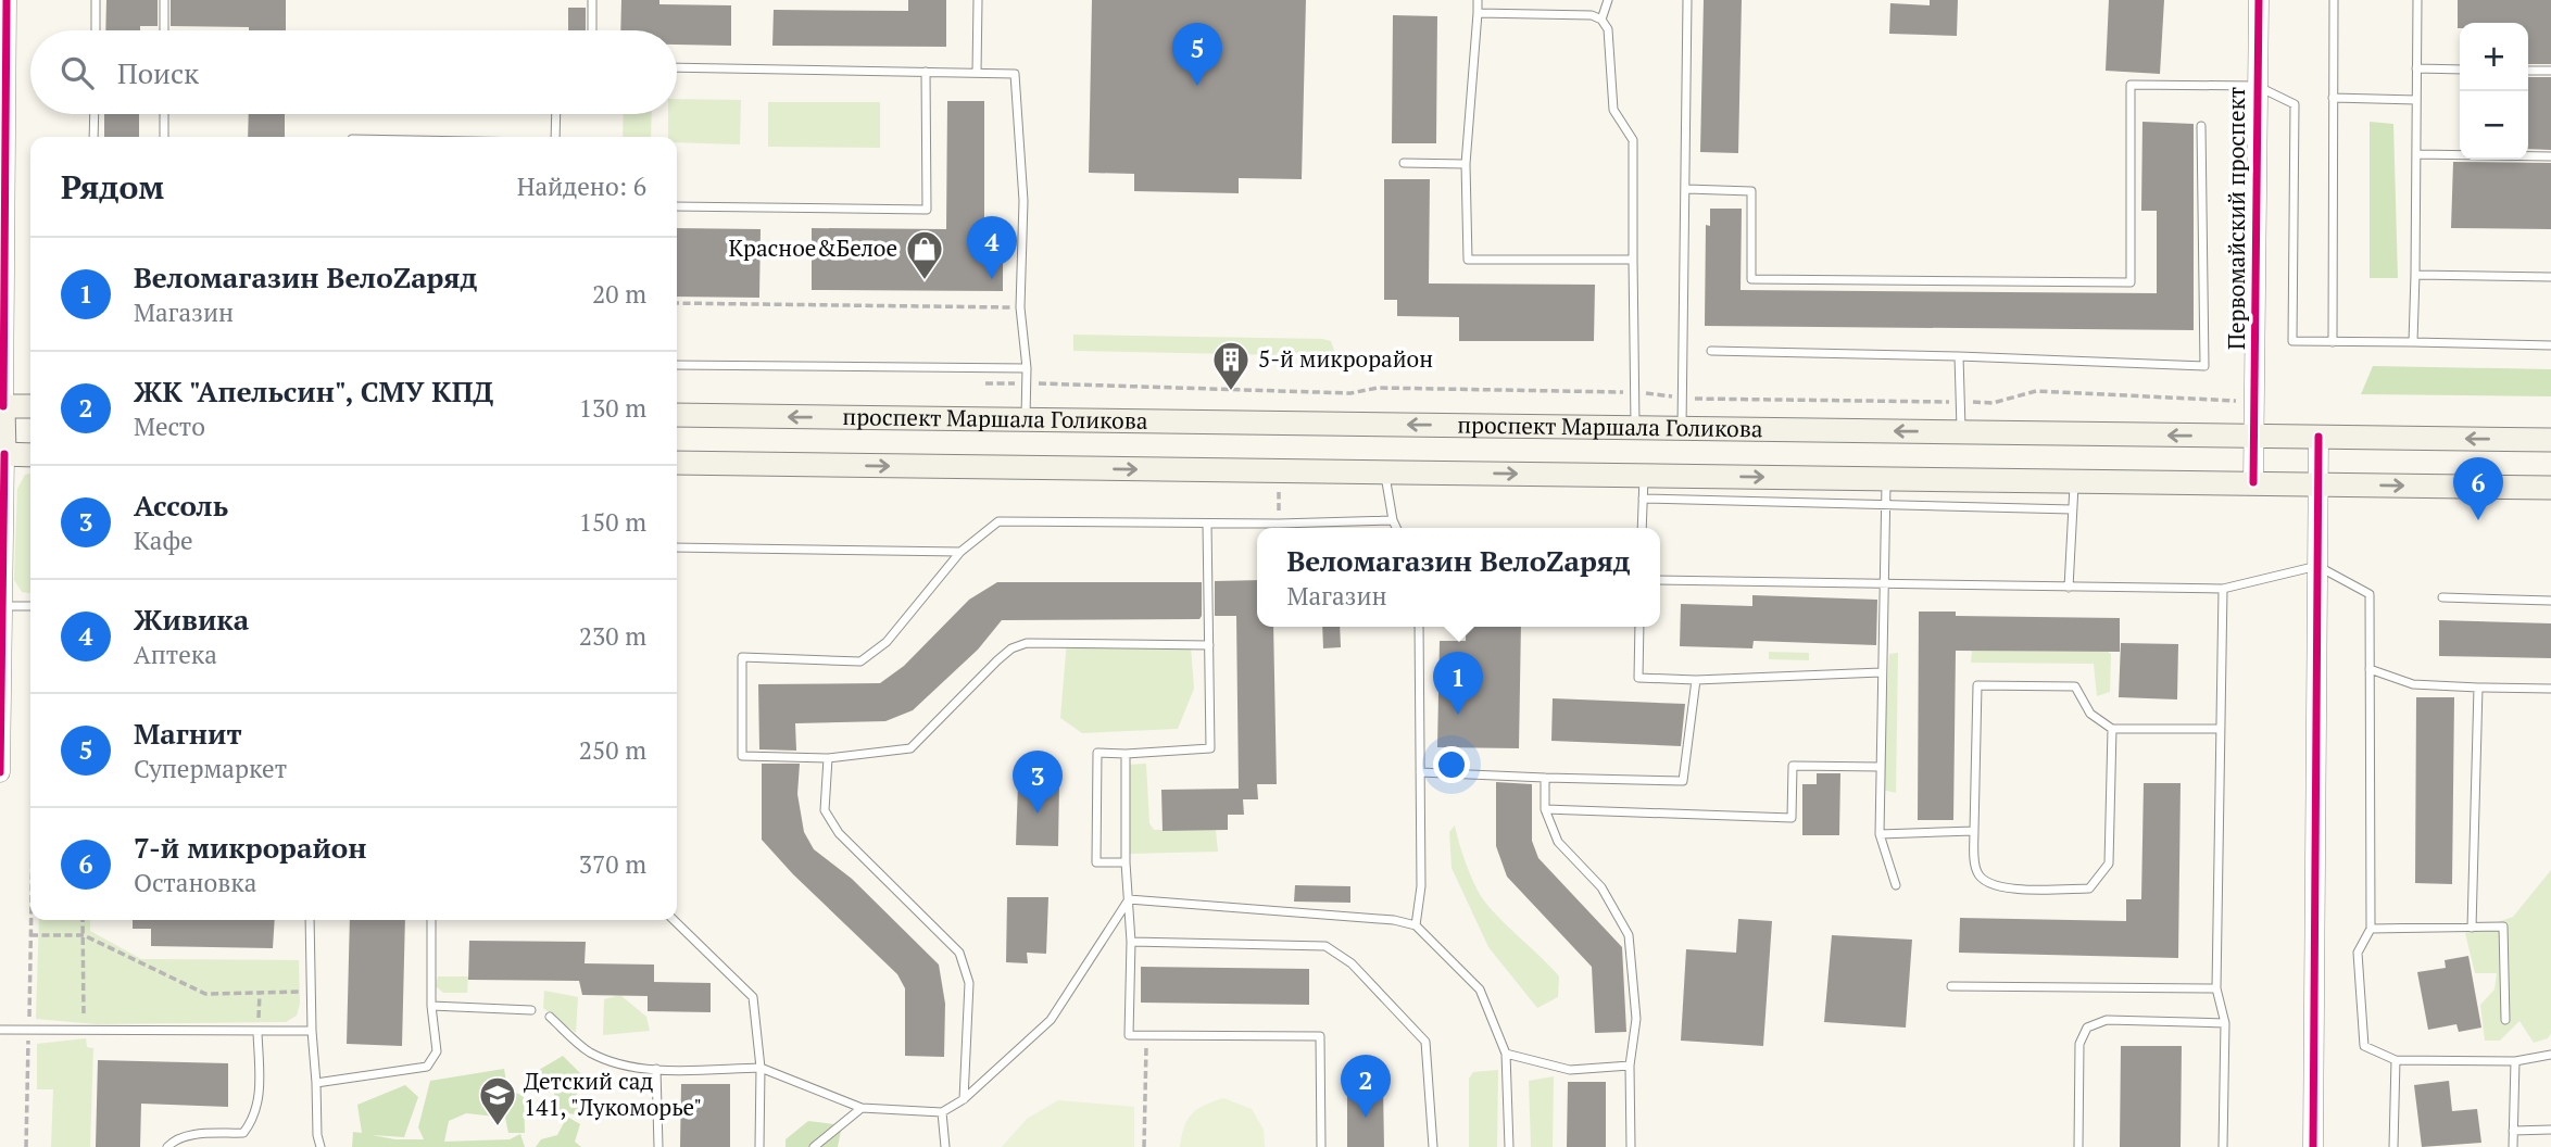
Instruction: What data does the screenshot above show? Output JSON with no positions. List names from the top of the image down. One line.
{"streets":{"main road":["проспект Маршала Голикова"],"street":["Первомайский проспект"]},"crossings":[["Первомайский проспект","проспект Маршала Голикова"]],"places":{"shop":["Красное&Белое"],"building":["5-й микрорайон"],"school or university":["Детский сад 141, \"Лукоморье\""]},"page":{"map_buttons":["+","−"],"pins":["5","4","6","1","3","2"],"search":"Поиск","heading":["Рядом","Найдено: 6"],"list":[{"mark":"1","name":"Веломагазин ВелоZаряд","note":"Магазин","value":"20 m"},{"mark":"2","name":"ЖК \"Апельсин\", СМУ КПД","note":"Место","value":"130 m"},{"mark":"3","name":"Ассоль","note":"Кафе","value":"150 m"},{"mark":"4","name":"Живика","note":"Аптека","value":"230 m"},{"mark":"5","name":"Магнит","note":"Супермаркет","value":"250 m"},{"mark":"6","name":"7-й микрорайон","note":"Остановка","value":"370 m"}],"popup":["Веломагазин ВелоZаряд","Магазин"]}}
